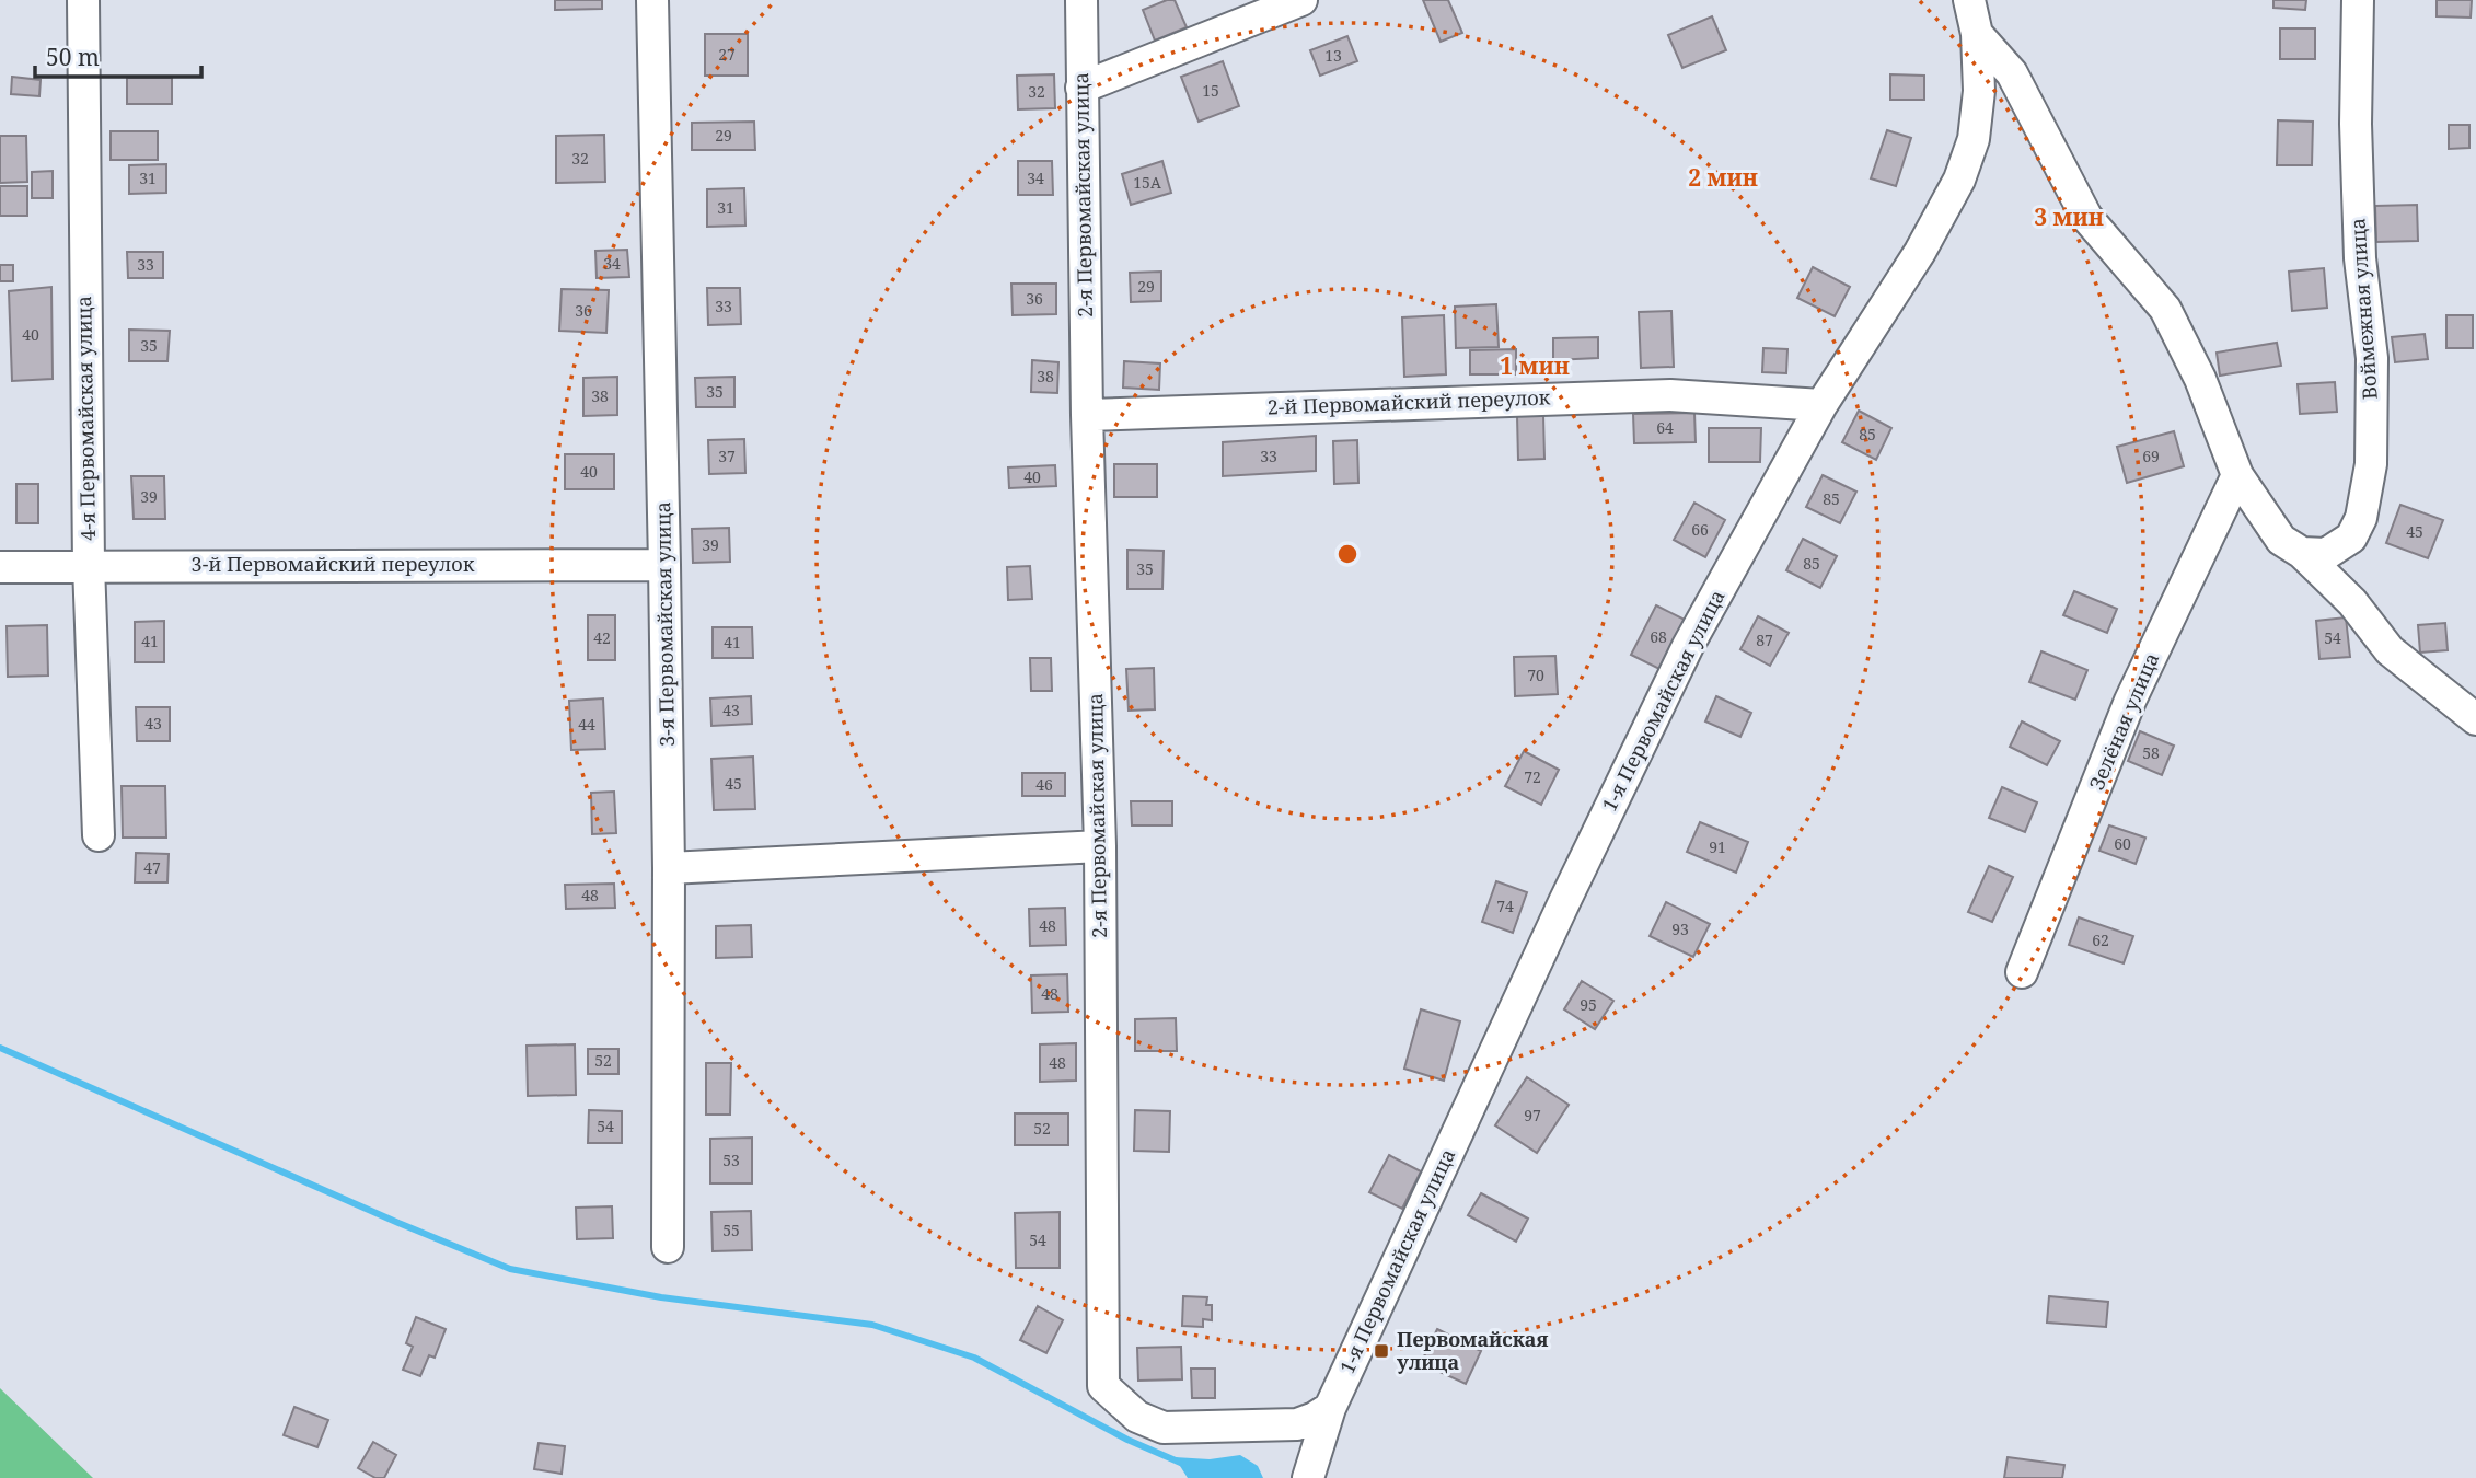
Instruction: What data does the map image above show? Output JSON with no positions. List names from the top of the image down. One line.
{"streets":{"street":["2-я Первомайская улица","Воймежная улица","2-й Первомайский переулок","4-я Первомайская улица","3-й Первомайский переулок","3-я Первомайская улица","1-я Первомайская улица","Зелёная улица"]},"crossings":[["2-я Первомайская улица","2-й Первомайский переулок"],["2-я Первомайская улица","1-я Первомайская улица"],["2-й Первомайский переулок","1-я Первомайская улица"],["4-я Первомайская улица","3-й Первомайский переулок"],["3-й Первомайский переулок","3-я Первомайская улица"]],"places":{"transit":["Первомайская улица"]},"house_numbers":["27","13","15","32","29","32","31","34","15А","31","34","33","29","36","33","36","40","35","38","35","38","64","85","37","33","69","40","40","39","85","66","45","39","85","35","68","42","54","87","41","41","70","43","43","44","58","72","45","46","60","91","47","48","74","48","93","62","48","95","52","48","97","54","52","53","55","54"],"scale_bar":"50 m","rings":["2 мин","3 мин","1 мин"]}
